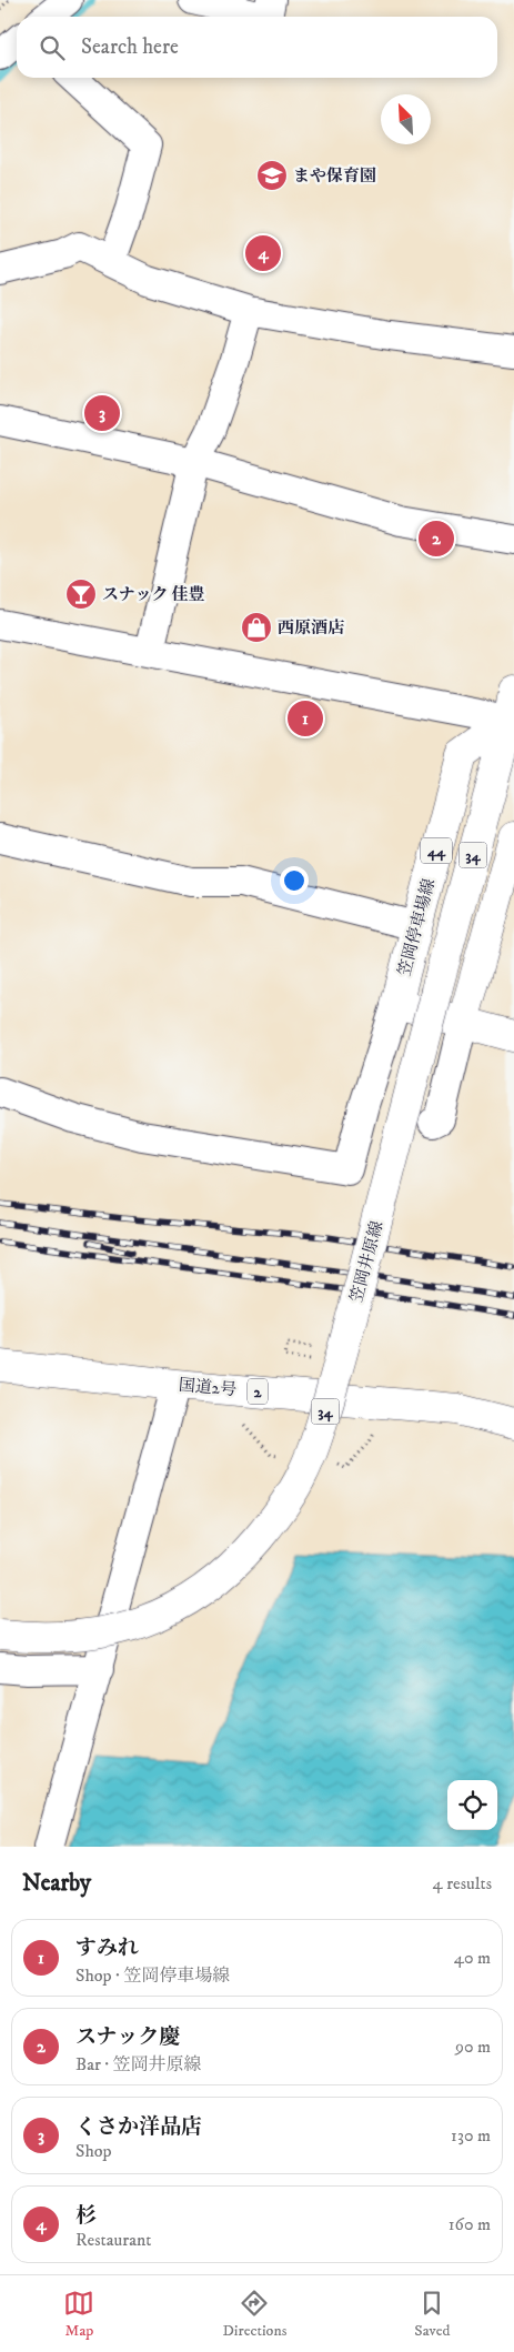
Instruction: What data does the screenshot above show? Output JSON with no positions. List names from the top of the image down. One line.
{"streets":{"main road":["44","34","笠岡停車場線","笠岡井原線","国道2号","2"]},"crossings":[["笠岡停車場線","笠岡井原線"]],"places":{"school or university":["まや保育園"],"bar":["スナック 佳豊"],"shop":["西原酒店"]},"north":"top left","page":{"search":"Search here","pins":["4","3","2","1"],"heading":["Nearby","4 results"],"list":[{"mark":"1","name":"すみれ","note":"Shop · 笠岡停車場線","value":"40 m"},{"mark":"2","name":"スナック慶","note":"Bar · 笠岡井原線","value":"90 m"},{"mark":"3","name":"くさか洋品店","note":"Shop","value":"130 m"},{"mark":"4","name":"杉","note":"Restaurant","value":"160 m"}],"nav":["Map","Directions","Saved"]}}
